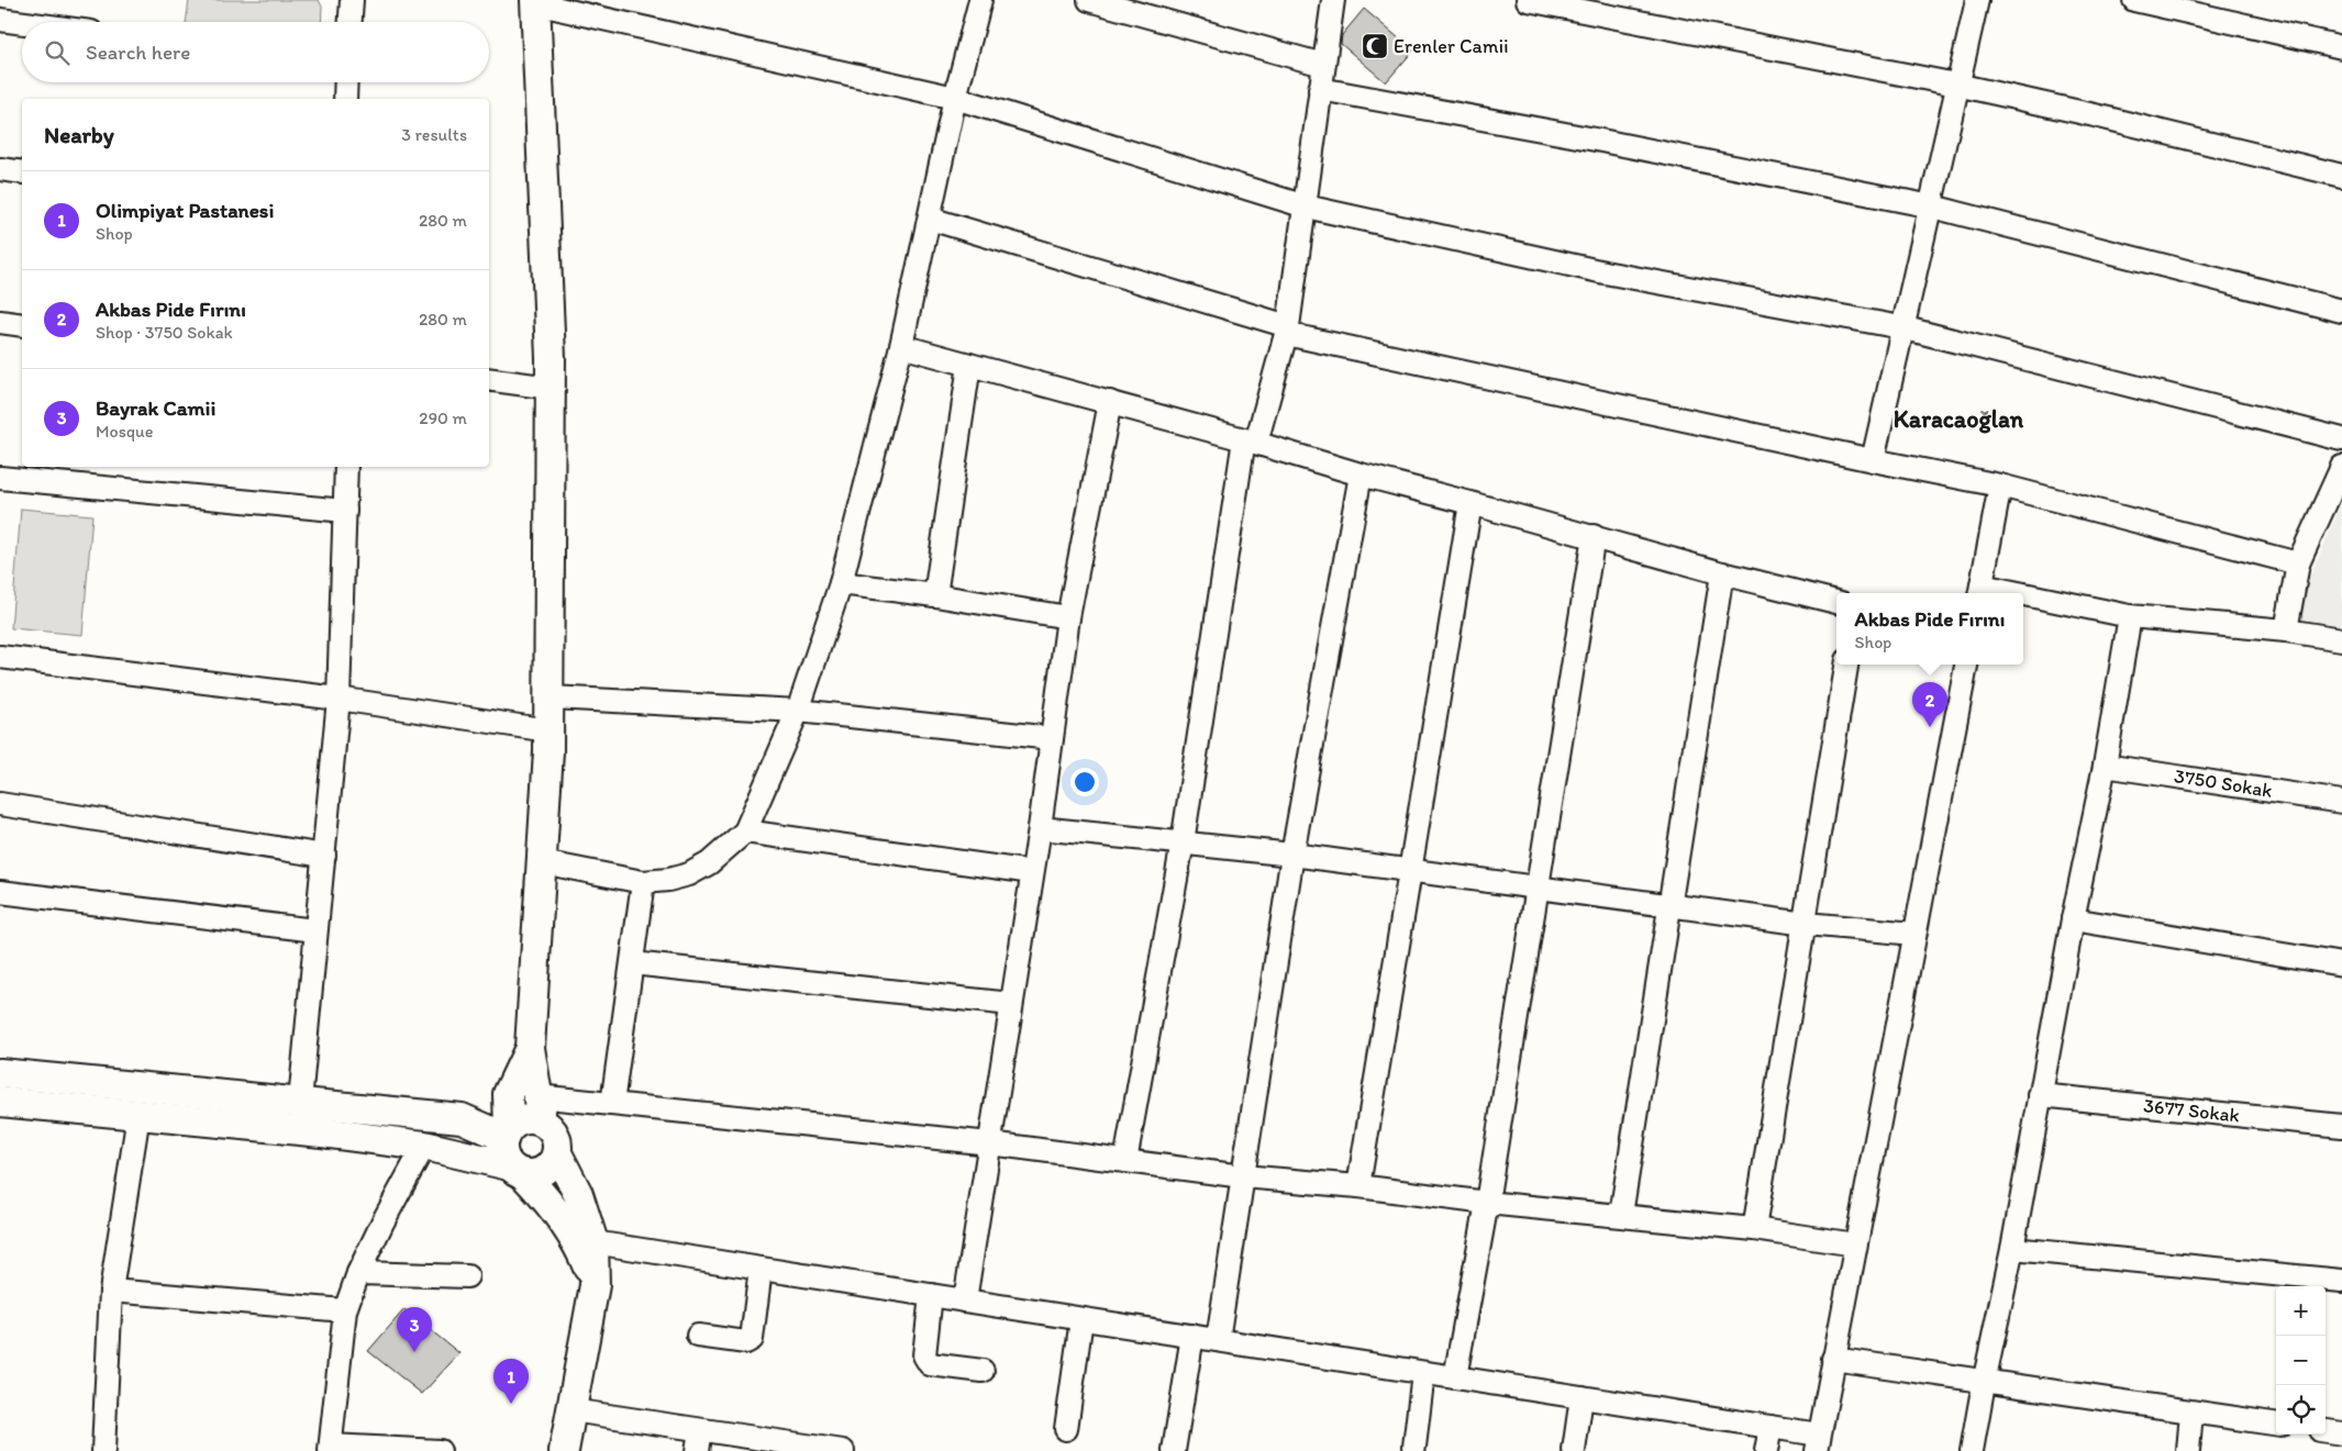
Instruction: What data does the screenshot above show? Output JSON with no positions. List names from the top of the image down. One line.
{"streets":{"street":["3750 Sokak","3677 Sokak"]},"districts":["Karacaoğlan"],"places":{"mosque":["Erenler Camii"]},"page":{"search":"Search here","heading":["Nearby","3 results"],"list":[{"mark":"1","name":"Olimpiyat Pastanesi","note":"Shop","value":"280 m"},{"mark":"2","name":"Akbas Pide Fırını","note":"Shop · 3750 Sokak","value":"280 m"},{"mark":"3","name":"Bayrak Camii","note":"Mosque","value":"290 m"}],"popup":["Akbas Pide Fırını","Shop"],"pins":["2","3","1"],"map_buttons":["+","−"]}}
